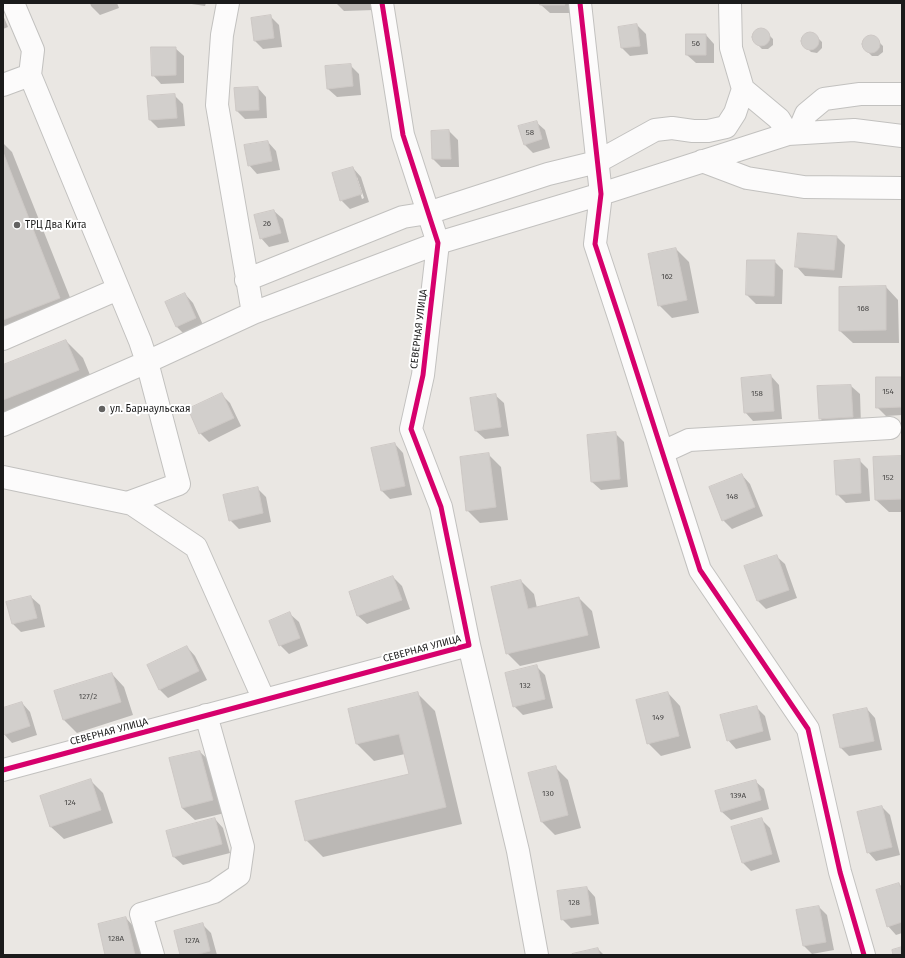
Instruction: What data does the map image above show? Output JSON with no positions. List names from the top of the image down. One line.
{"streets":{"street":["СЕВЕРНАЯ УЛИЦА"]},"places":["ТРЦ Два Кита","ул. Барнаульская"],"house_numbers":["56","58","26","162","168","154","158","152","148","132","127/2","149","130","139А","124","128","128А","127А"]}
